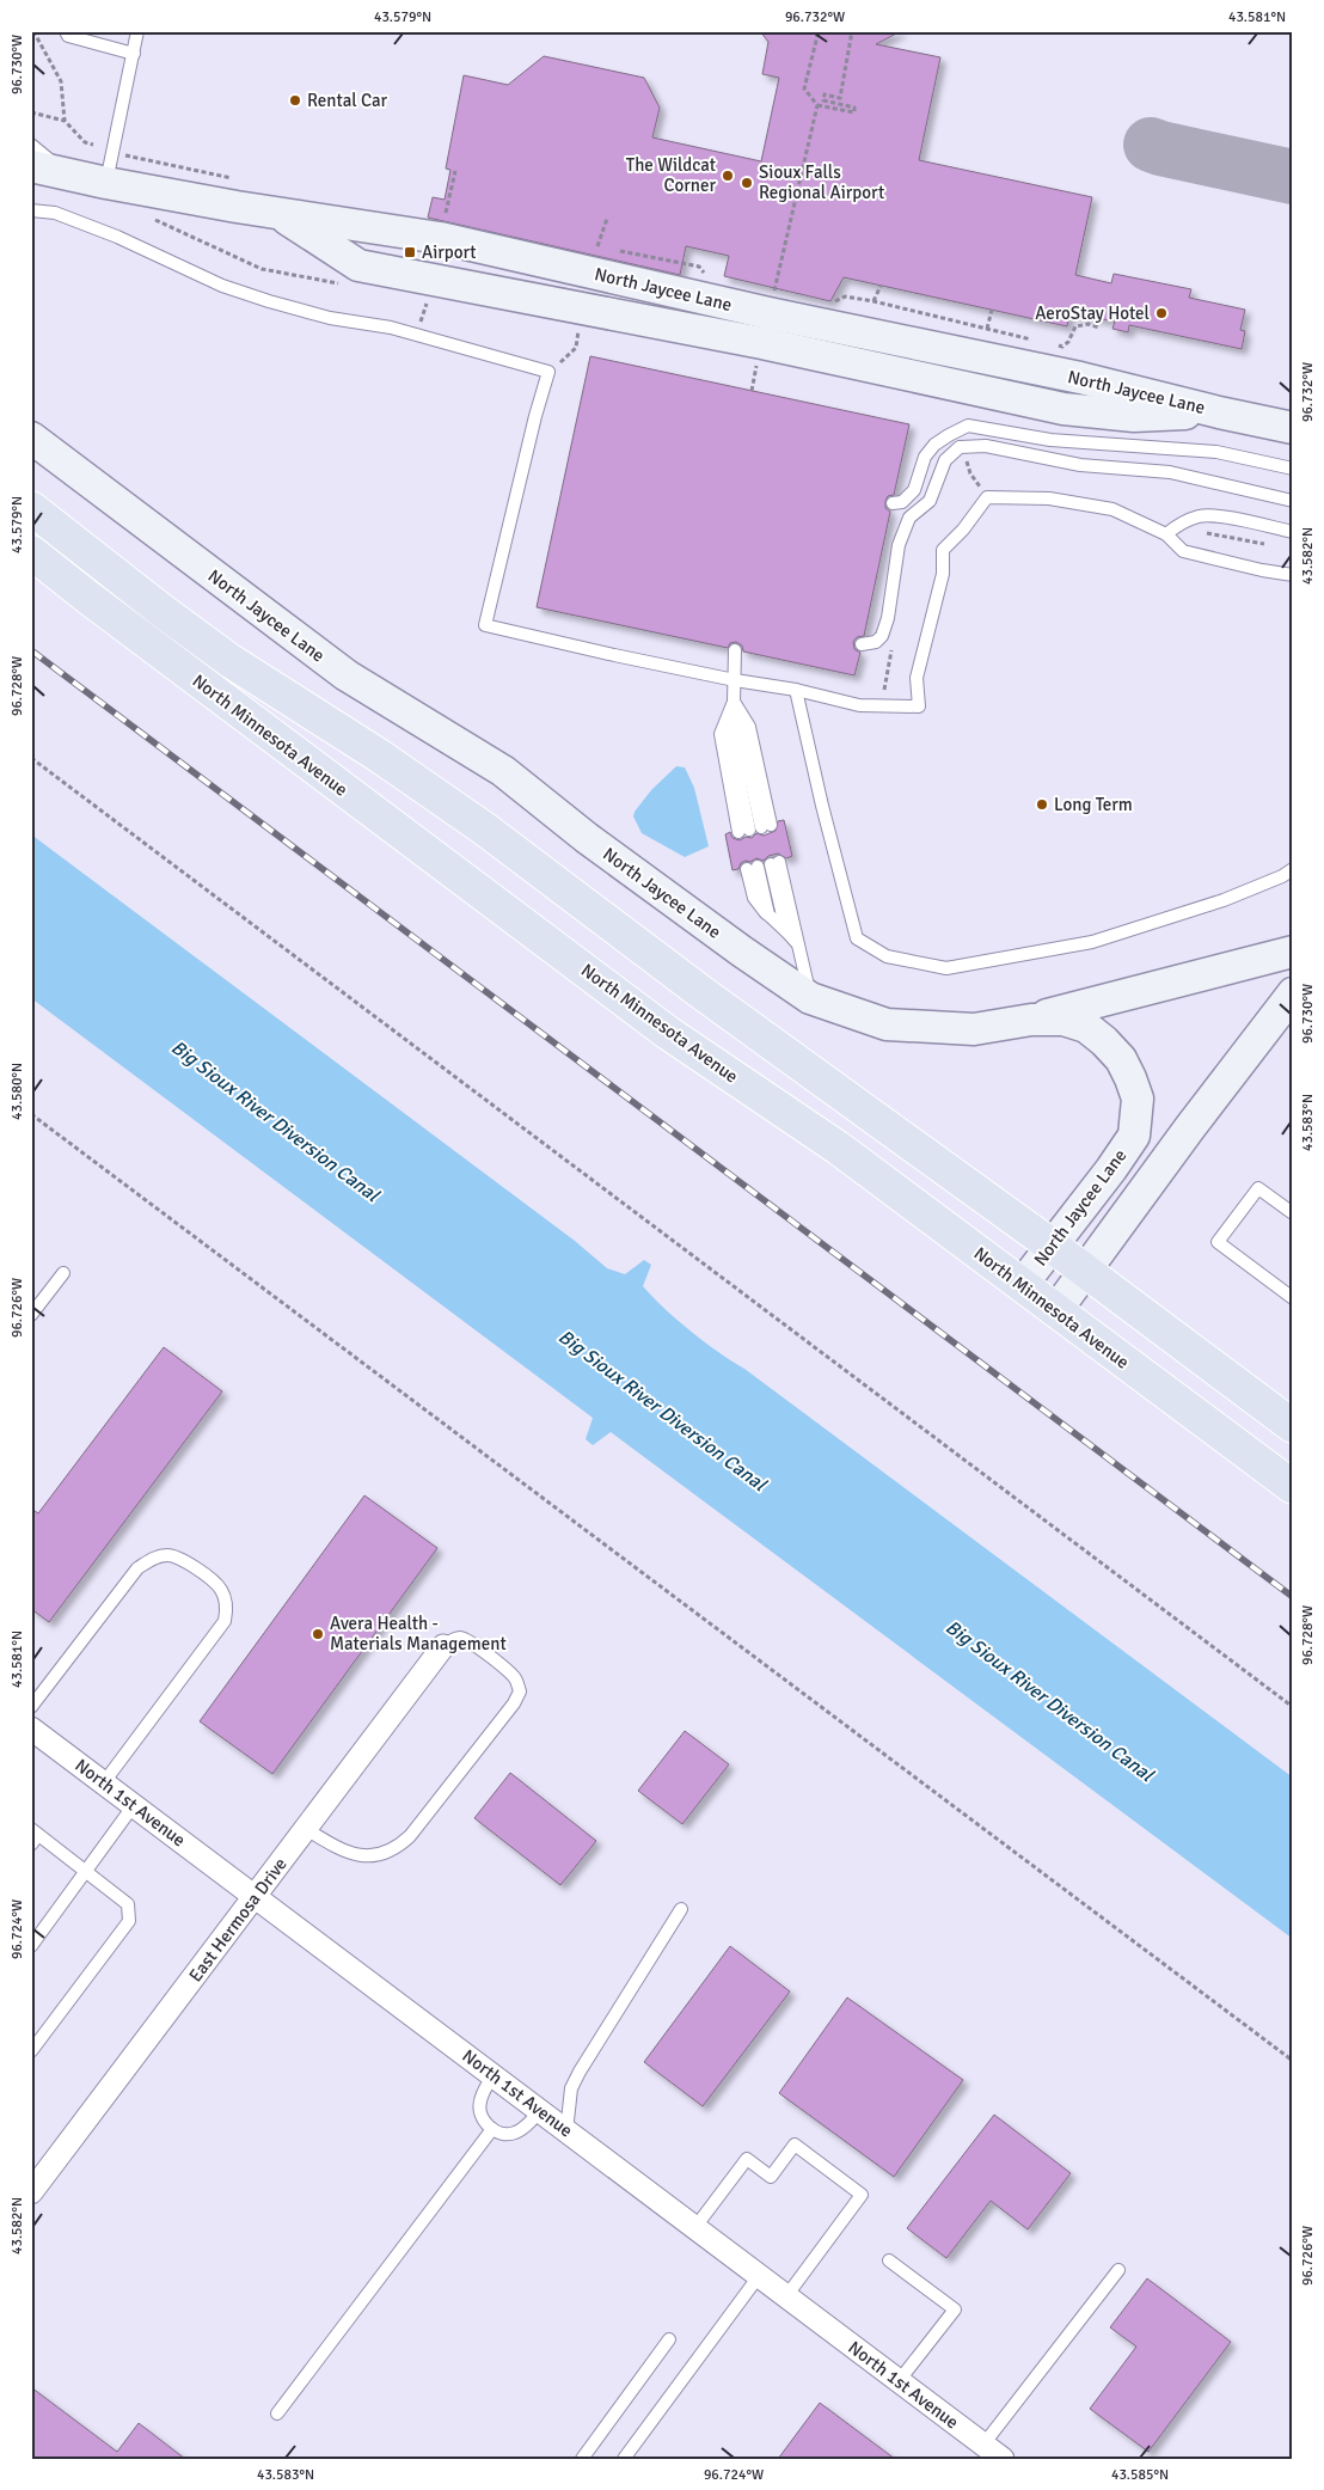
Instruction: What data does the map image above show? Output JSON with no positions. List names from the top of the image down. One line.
{"streets":{"main road":["North Jaycee Lane","North Minnesota Avenue"],"street":["North 1st Avenue","East Hermosa Drive"]},"crossings":[["North Jaycee Lane","North Minnesota Avenue"],["North 1st Avenue","East Hermosa Drive"]],"water":["Big Sioux River Diversion Canal"],"places":{"other":["Rental Car","The Wildcat Corner","Sioux Falls Regional Airport","AeroStay Hotel","Long Term","Avera Health - Materials Management"],"transit":["Airport"]},"coordinates":["43.579°N","96.732°W","43.581°N","96.730°W","43.582°N","96.728°W","43.580°N","43.583°N","96.726°W","96.724°W","43.585°N"]}
